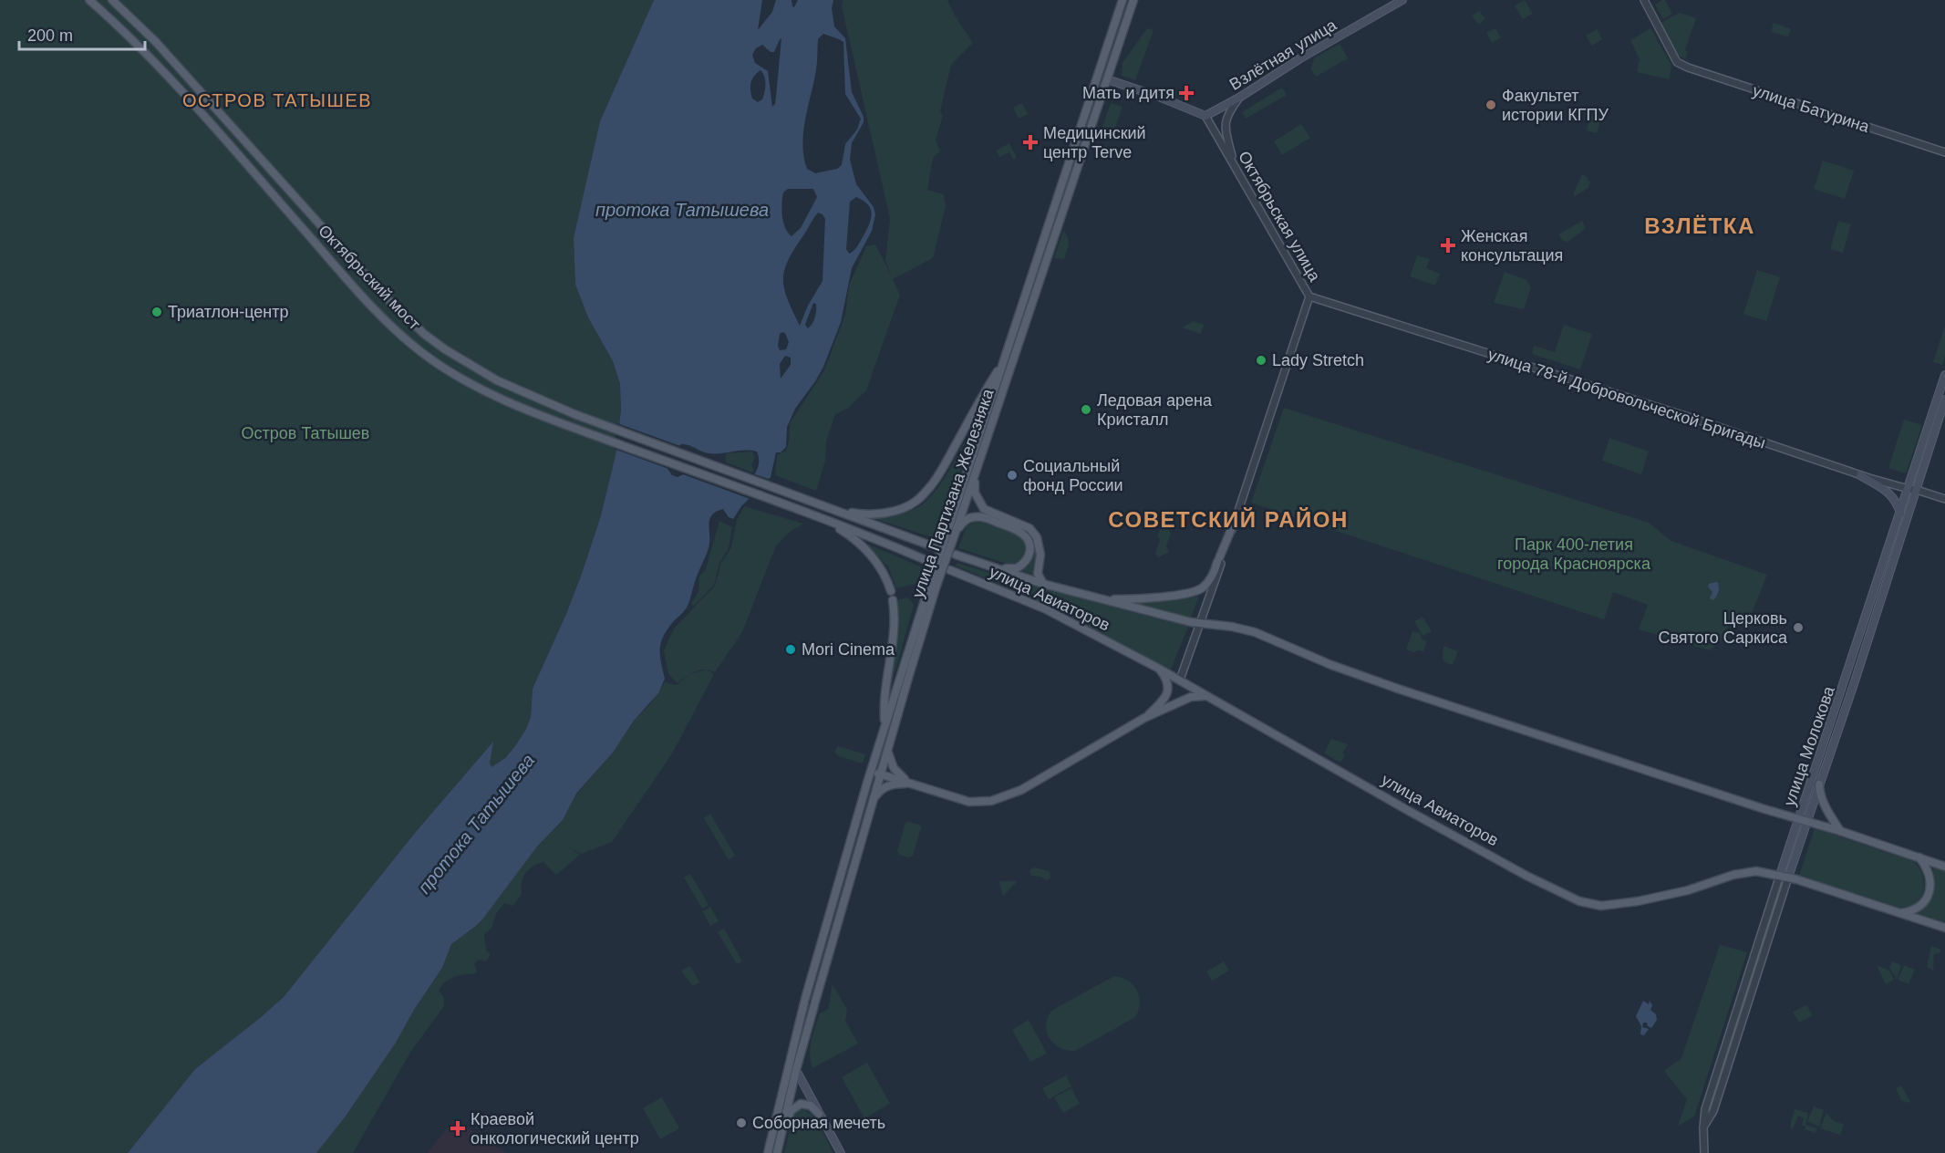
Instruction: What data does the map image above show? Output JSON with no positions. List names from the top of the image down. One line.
{"streets":{"main road":["Взлётная улица","Октябрьский мост","улица Партизана Железняка","улица Авиаторов","улица Молокова"],"street":["улица Батурина","Октябрьская улица","улица 78-й Добровольческой Бригады"]},"crossings":[["Взлётная улица","Октябрьская улица"],["Октябрьская улица","улица 78-й Добровольческой Бригады"],["улица 78-й Добровольческой Бригады","улица Молокова"],["улица Авиаторов","улица Молокова"]],"districts":["ОСТРОВ ТАТЫШЕВ","ВЗЛЁТКА","СОВЕТСКИЙ РАЙОН"],"water":["протока Татышева"],"parks":["Остров Татышев","Парк 400-летия города Красноярска"],"places":{"health":["Мать и дитя","Медицинский центр Terve","Женская консультация","Краевой онкологический центр"],"other":["Факультет истории КГПУ","Триатлон-центр","Lady Stretch","Ледовая арена Кристалл","Социальный фонд России","Церковь Святого Саркиса","Mori Cinema","Соборная мечеть"]},"scale_bar":"200 m"}
